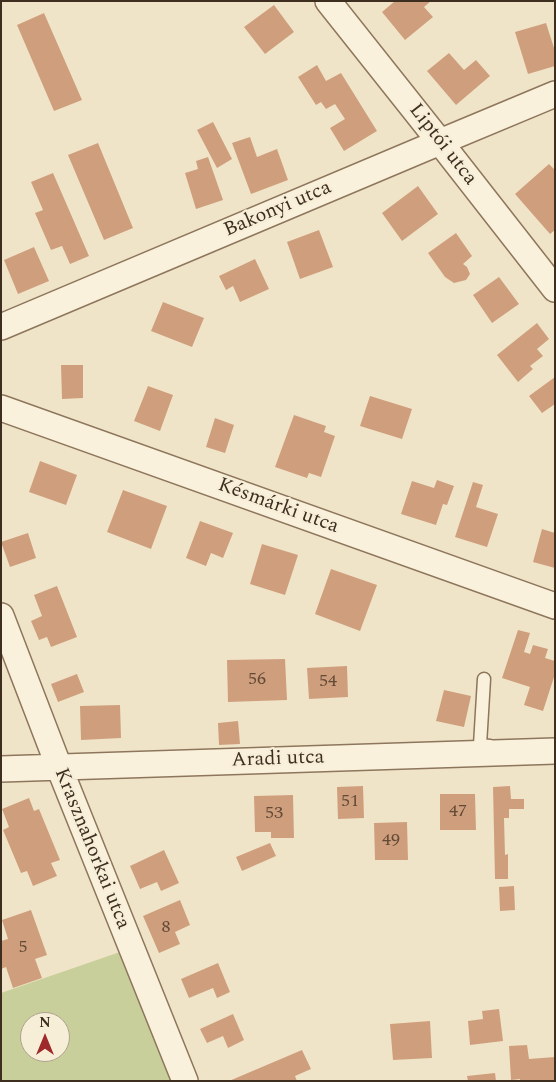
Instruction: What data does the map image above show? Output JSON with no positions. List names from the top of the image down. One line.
{"streets":{"street":["Liptói utca","Bakonyi utca","Késmárki utca","Aradi utca","Krasznahorkai utca"]},"crossings":[["Liptói utca","Bakonyi utca"],["Aradi utca","Krasznahorkai utca"]],"house_numbers":["56","54","51","47","53","49","8","5"],"north":"top"}
